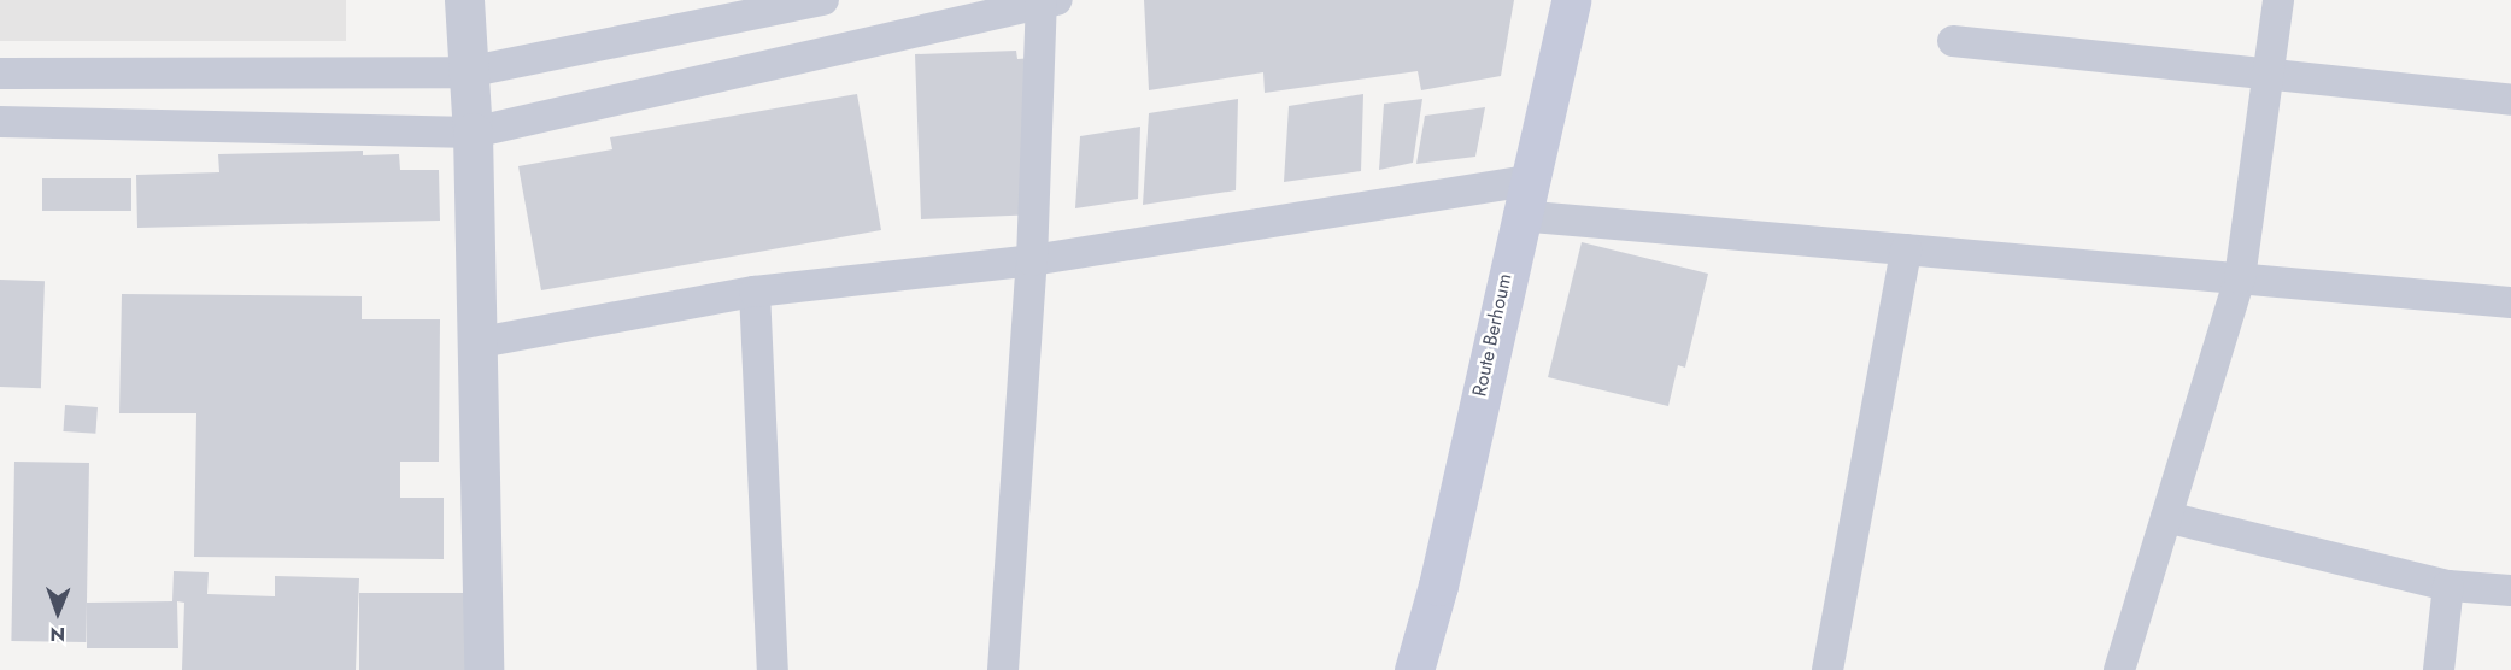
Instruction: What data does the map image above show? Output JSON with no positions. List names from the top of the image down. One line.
{"streets":{"main road":["Route Berhoum"]},"north":"bottom"}
